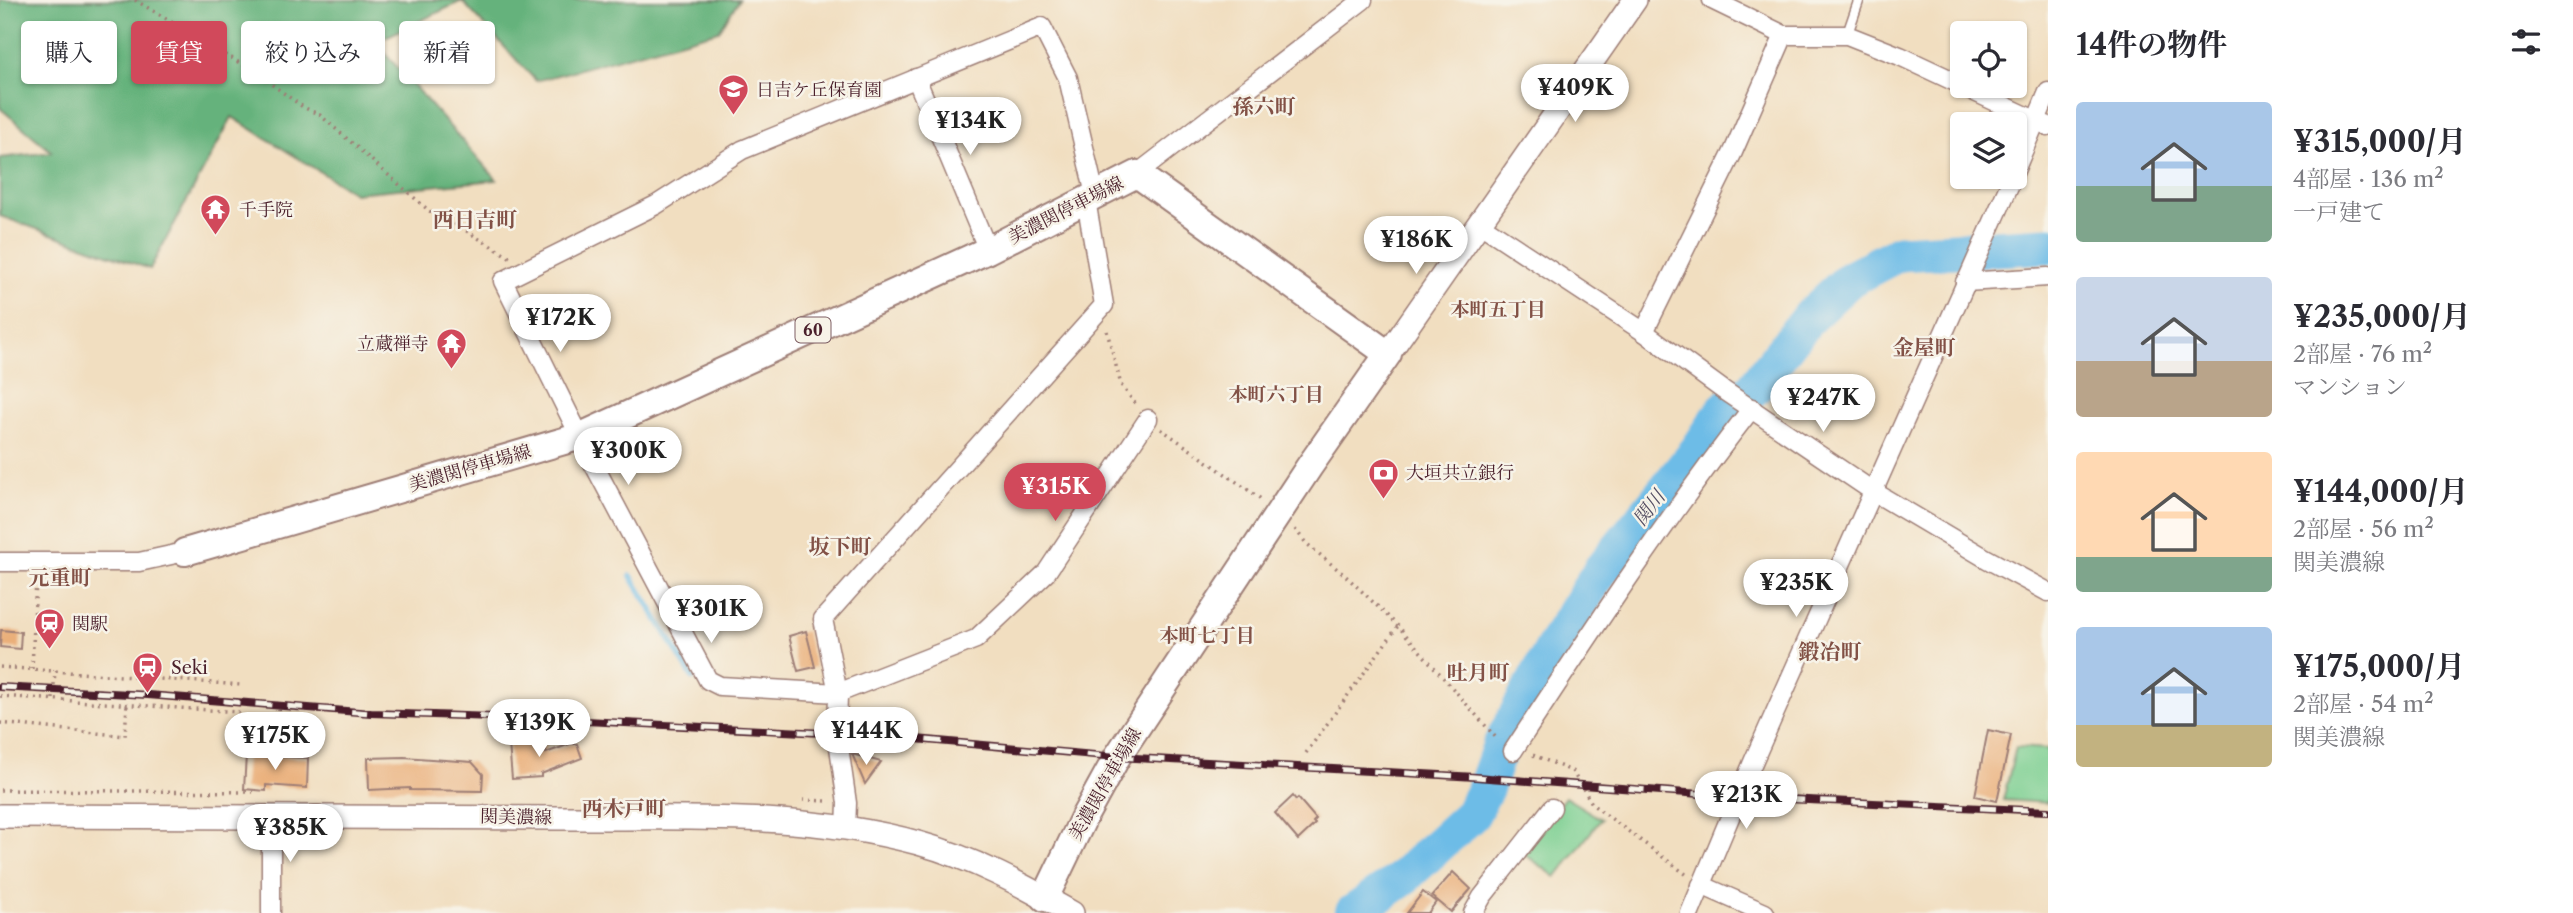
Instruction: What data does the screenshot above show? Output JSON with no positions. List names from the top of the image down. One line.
{"streets":{"main road":["美濃関停車場線","60","関美濃線"]},"crossings":[["美濃関停車場線","関美濃線"]],"districts":["孫六町","西日吉町","本町五丁目","金屋町","本町六丁目","坂下町","元重町","本町七丁目","鍛冶町","吐月町","西木戸町"],"water":["関川"],"places":{"school or university":["日吉ケ丘保育園"],"temple":["千手院","立蔵禅寺"],"bank":["大垣共立銀行"],"station":["関駅","Seki"]},"page":{"heading":"14件の物件","chip":["購入","賃貸","絞り込み","新着"],"price":["¥409K","¥134K","¥186K","¥172K","¥247K","¥300K","¥315K","¥235K","¥301K","¥139K","¥144K","¥175K","¥213K","¥385K"],"list":[{"name":"¥315,000/月","note":"4部屋 · 136 m² · 一戸建て"},{"name":"¥235,000/月","note":"2部屋 · 76 m² · マンション"},{"name":"¥144,000/月","note":"2部屋 · 56 m² · 関美濃線"},{"name":"¥175,000/月","note":"2部屋 · 54 m² · 関美濃線"}]}}
